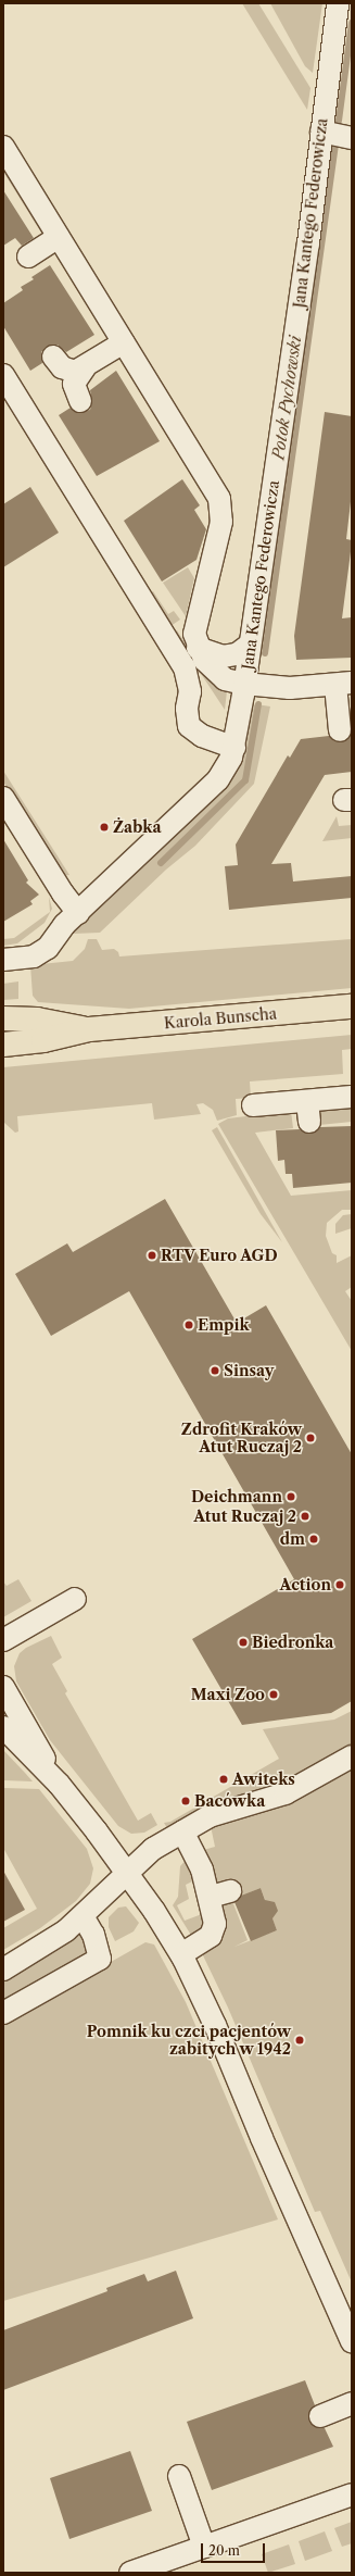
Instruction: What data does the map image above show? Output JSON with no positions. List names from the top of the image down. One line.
{"streets":{"main road":["Karola Bunscha"],"street":["Jana Kantego Federowicza"]},"water":["Potok Pychowski"],"places":["Żabka","RTV Euro AGD","Empik","Sinsay","Zdrofit Kraków Atut Ruczaj 2","Deichmann","Atut Ruczaj 2","dm","Action","Biedronka","Maxi Zoo","Awiteks","Bacówka","Pomnik ku czci pacjentów zabitych w 1942"],"scale_bar":"20 m"}
